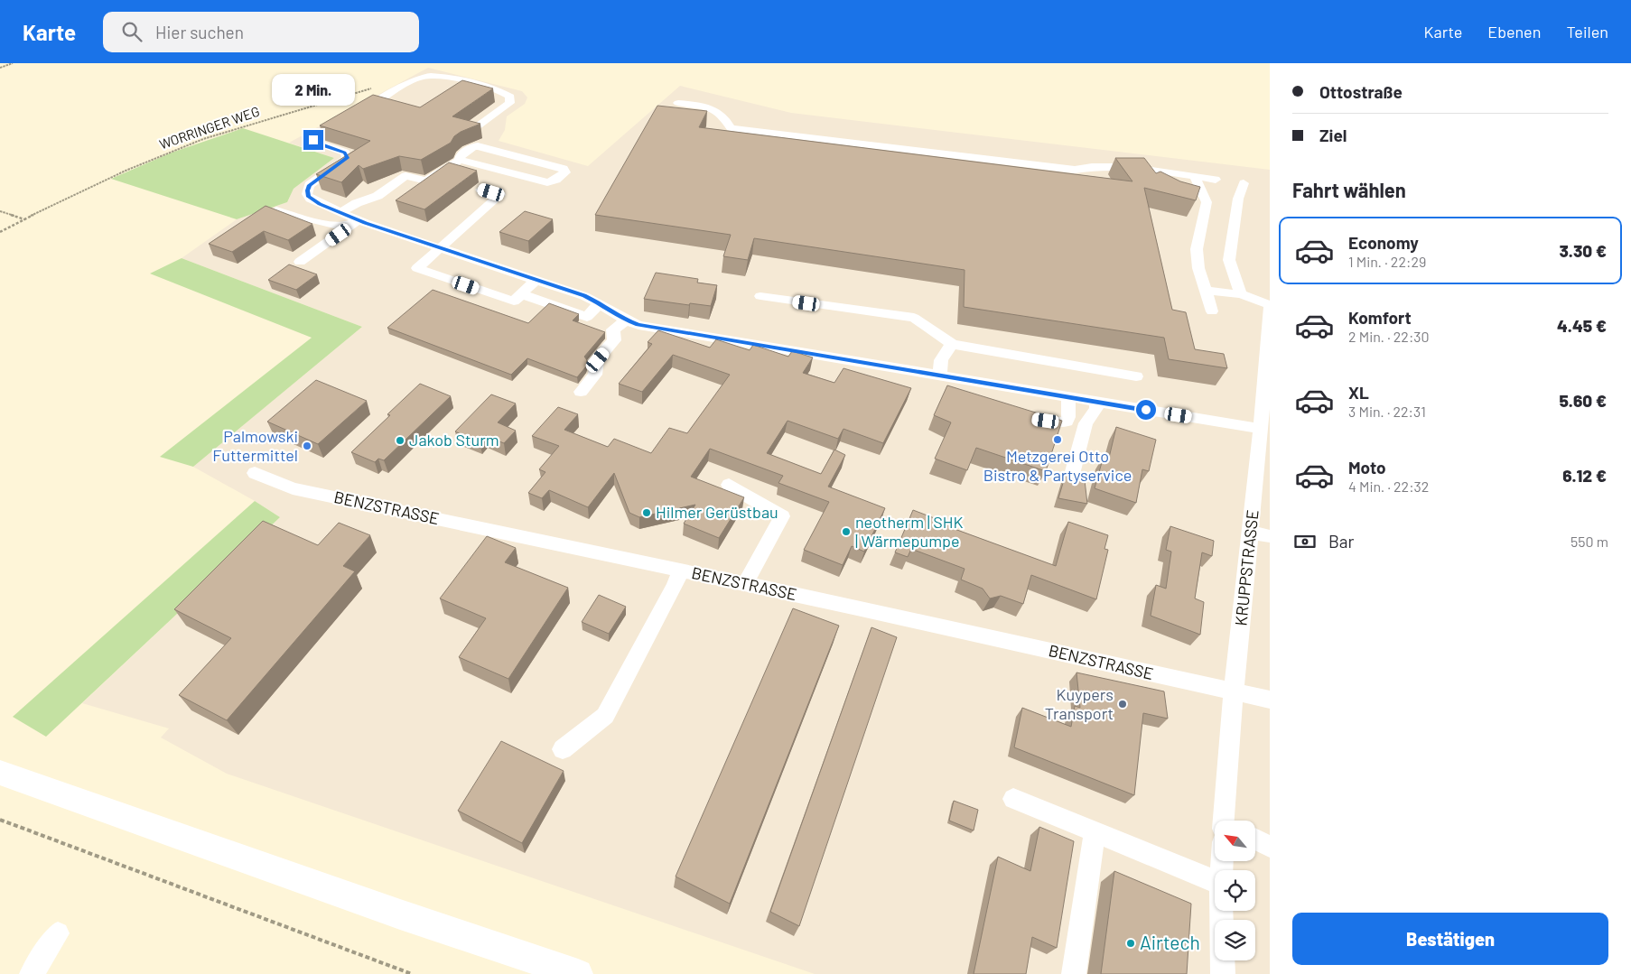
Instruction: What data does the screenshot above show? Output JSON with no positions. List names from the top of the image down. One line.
{"streets":{"street":["BENZSTRASSE","KRUPPSTRASSE"],"path":["WORRINGER WEG"]},"crossings":[["BENZSTRASSE","KRUPPSTRASSE"]],"places":["Metzgerei Otto Bistro & Partyservice","Jakob Sturm","Palmowski Futtermittel","Hilmer Gerüstbau","neotherm | SHK | Wärmepumpe","Kuypers Transport","Airtech"],"north":"top left","page":{"header":"Karte","search":"Hier suchen","nav":["Karte","Ebenen","Teilen"],"banner":["Ottostraße","Ziel"],"bubble":"2 Min.","heading":"Fahrt wählen","list":[{"name":"Economy","note":"1 Min. · 22:29","value":"3.30 €"},{"name":"Komfort","note":"2 Min. · 22:30","value":"4.45 €"},{"name":"XL","note":"3 Min. · 22:31","value":"5.60 €"},{"name":"Moto","note":"4 Min. · 22:32","value":"6.12 €"}],"pay":["Bar","550 m"],"buttons":"Bestätigen"}}
